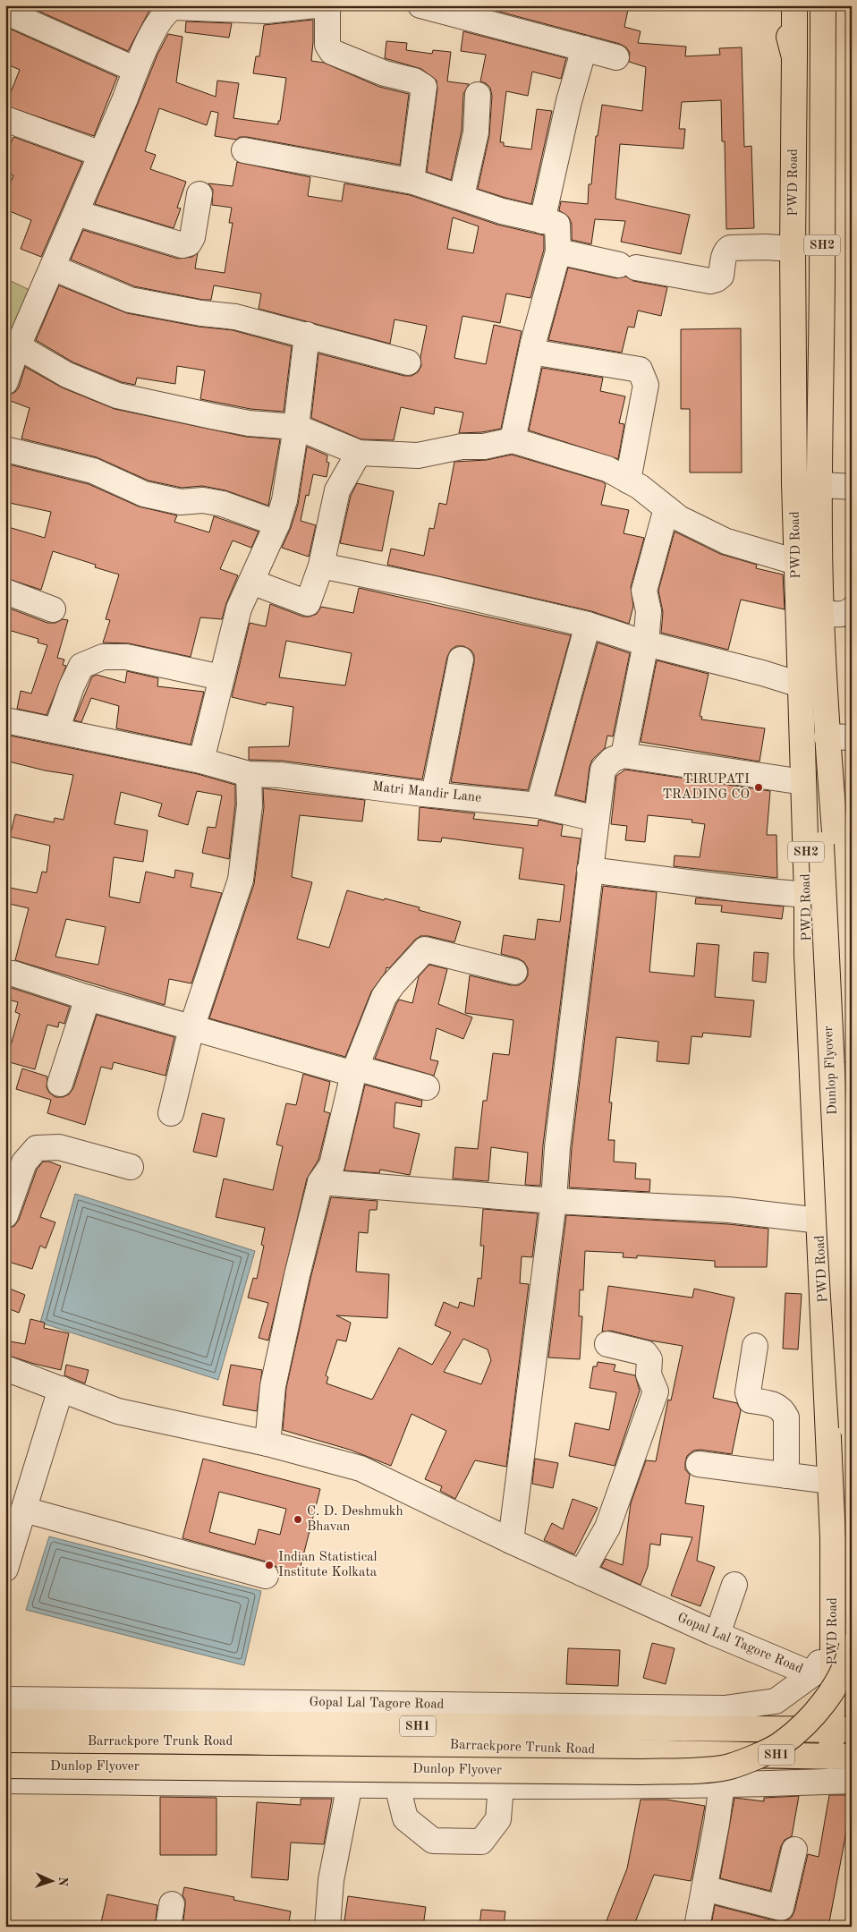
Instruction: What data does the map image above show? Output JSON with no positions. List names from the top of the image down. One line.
{"streets":{"main road":["PWD Road","SH2","Dunlop Flyover","SH1","Barrackpore Trunk Road"],"street":["Matri Mandir Lane","Gopal Lal Tagore Road"]},"crossings":[["PWD Road","Dunlop Flyover"],["PWD Road","Barrackpore Trunk Road"]],"places":["TIRUPATI TRADING CO","C. D. Deshmukh Bhavan","Indian Statistical Institute Kolkata"],"north":"right"}
